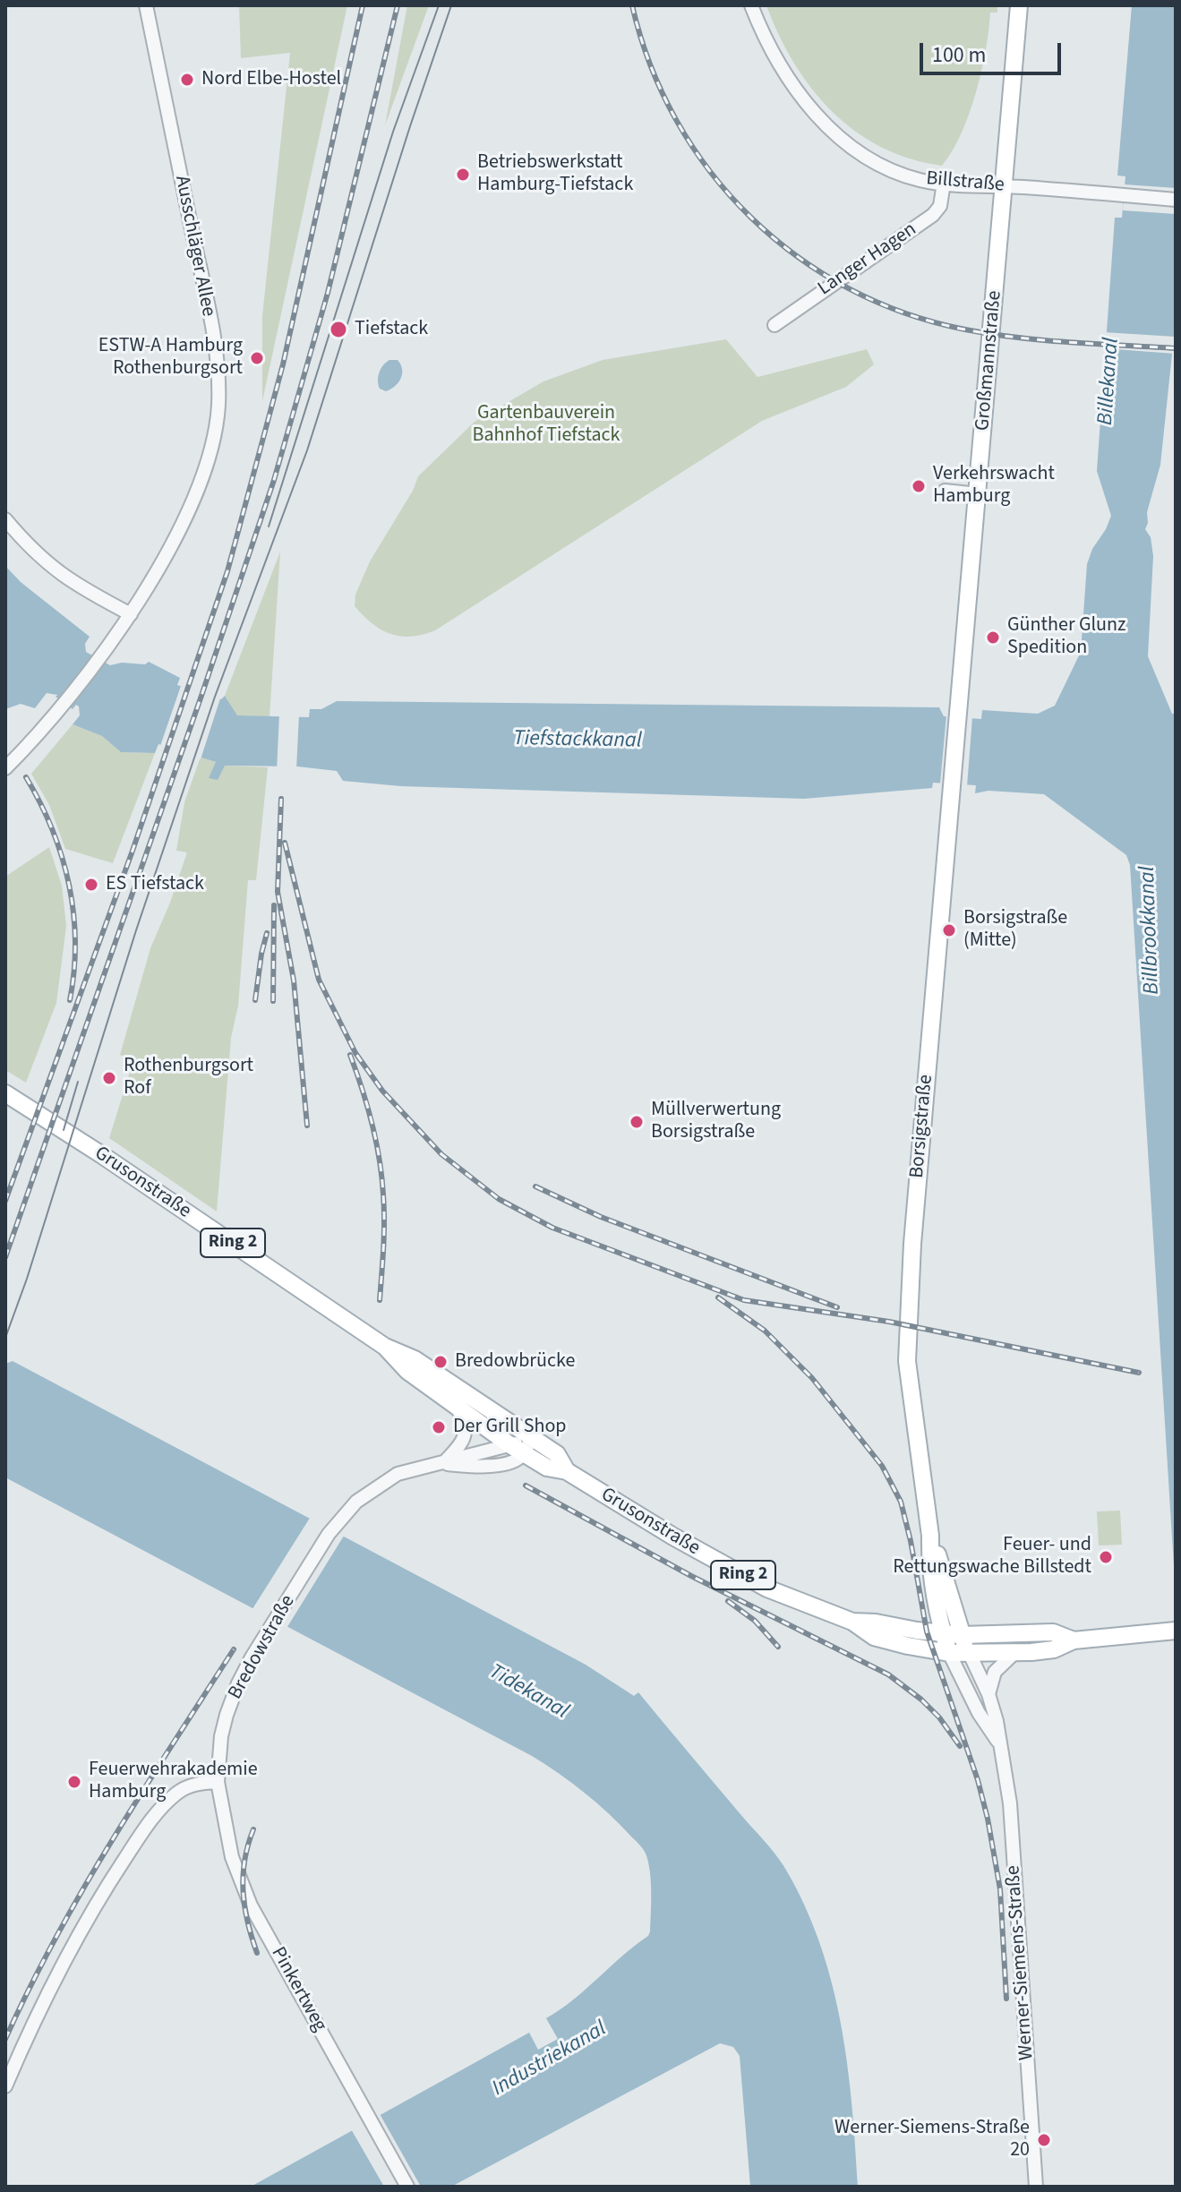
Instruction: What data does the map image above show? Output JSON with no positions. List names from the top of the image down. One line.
{"streets":{"main road":["Großmannstraße","Borsigstraße","Grusonstraße","Ring 2"],"street":["Billstraße","Ausschläger Allee","Langer Hagen","Bredowstraße","Werner-Siemens-Straße","Pinkertweg"]},"crossings":[["Billstraße","Langer Hagen"],["Billstraße","Großmannstraße"],["Großmannstraße","Borsigstraße"],["Borsigstraße","Grusonstraße"],["Borsigstraße","Ring 2"],["Borsigstraße","Werner-Siemens-Straße"],["Grusonstraße","Ring 2"],["Grusonstraße","Bredowstraße"],["Grusonstraße","Werner-Siemens-Straße"],["Ring 2","Werner-Siemens-Straße"],["Bredowstraße","Pinkertweg"]],"water":["Billekanal","Tiefstackkanal","Billbrookkanal","Tidekanal","Industriekanal"],"parks":["Gartenbauverein Bahnhof Tiefstack"],"places":["Nord Elbe-Hostel","Betriebswerkstatt Hamburg-Tiefstack","Tiefstack","ESTW-A Hamburg Rothenburgsort","Verkehrswacht Hamburg","Günther Glunz Spedition","ES Tiefstack","Borsigstraße (Mitte)","Rothenburgsort Rof","Müllverwertung Borsigstraße","Bredowbrücke","Der Grill Shop","Feuer- und Rettungswache Billstedt","Feuerwehrakademie Hamburg","Werner-Siemens-Straße 20"],"scale_bar":"100 m"}
